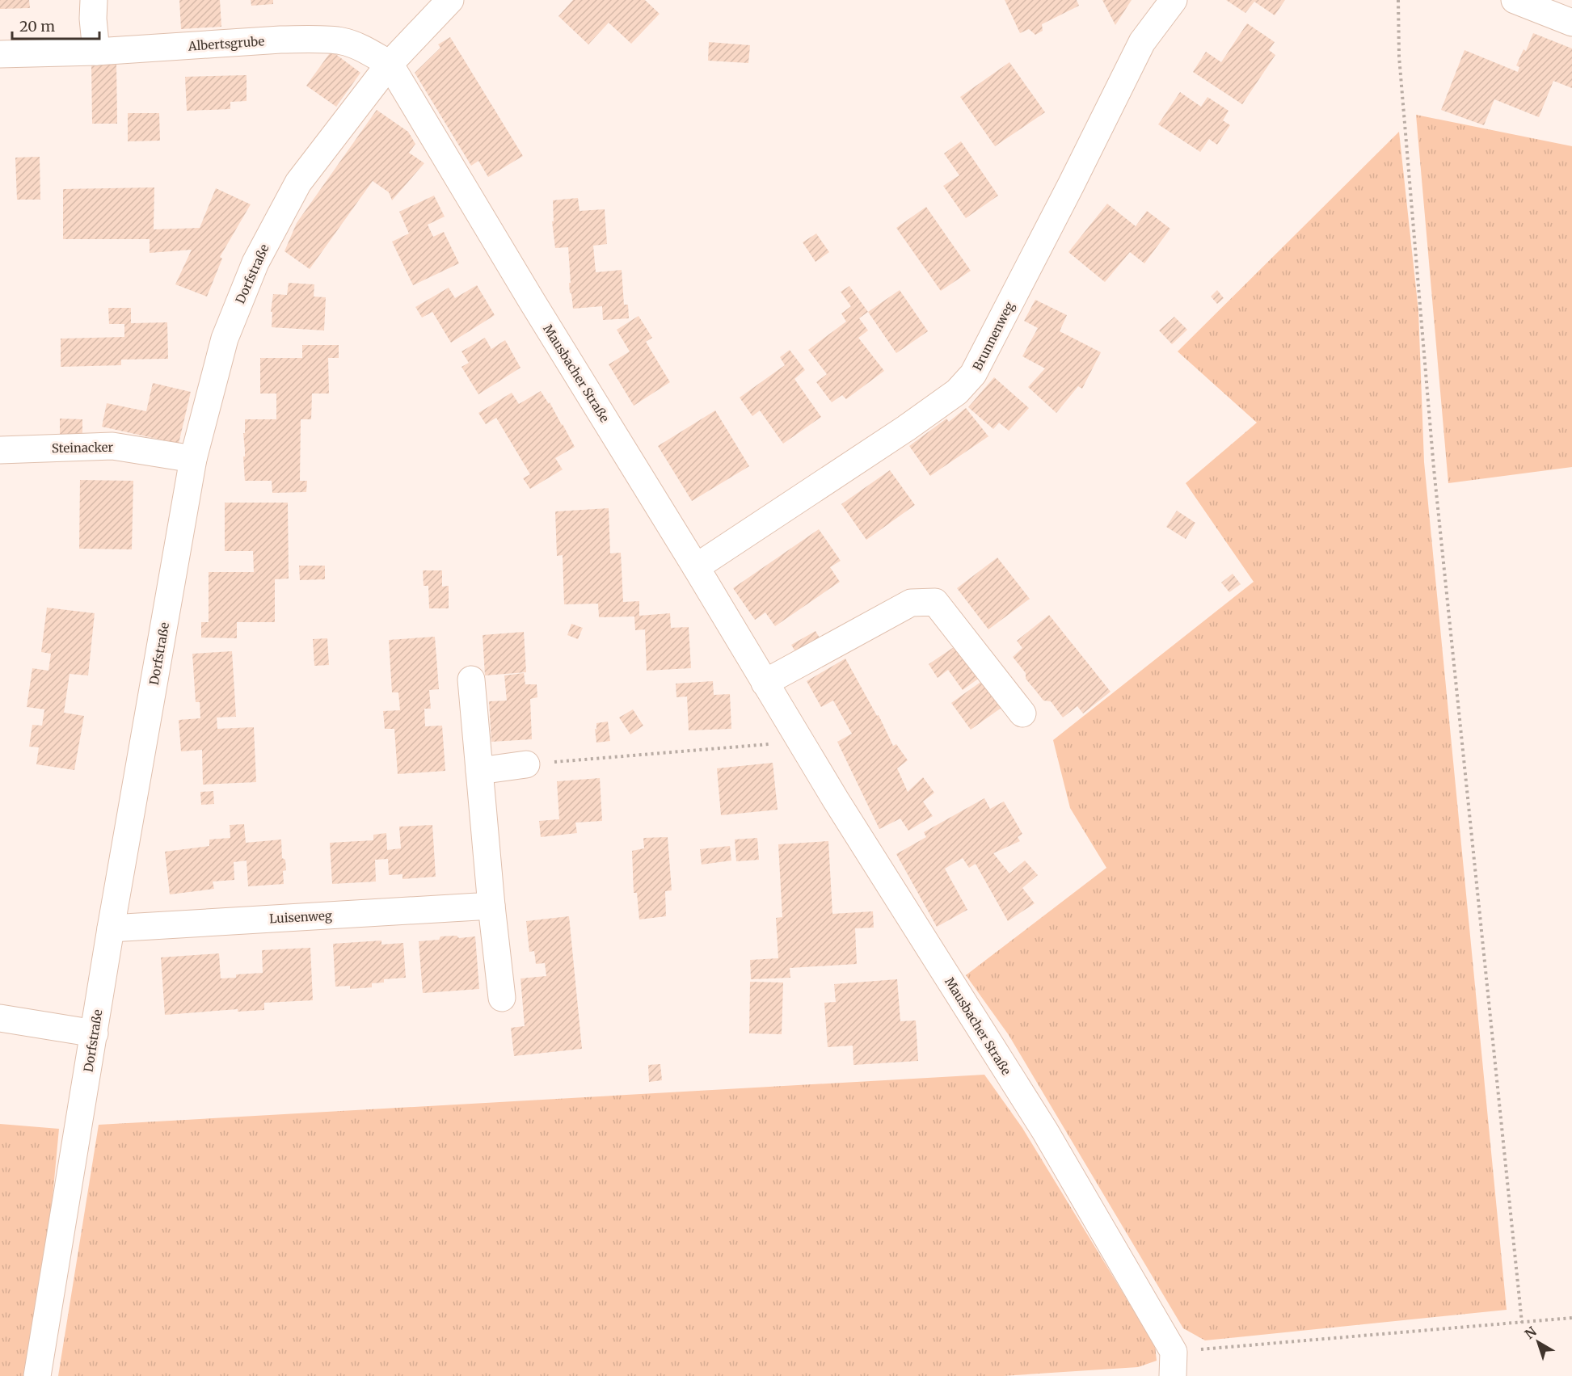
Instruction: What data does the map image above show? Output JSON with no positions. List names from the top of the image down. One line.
{"streets":{"street":["Albertsgrube","Dorfstraße","Brunnenweg","Mausbacher Straße","Steinacker","Luisenweg"]},"crossings":[["Albertsgrube","Dorfstraße"],["Albertsgrube","Mausbacher Straße"],["Dorfstraße","Mausbacher Straße"],["Dorfstraße","Steinacker"],["Dorfstraße","Luisenweg"],["Brunnenweg","Mausbacher Straße"]],"scale_bar":"20 m","north":"top left"}
